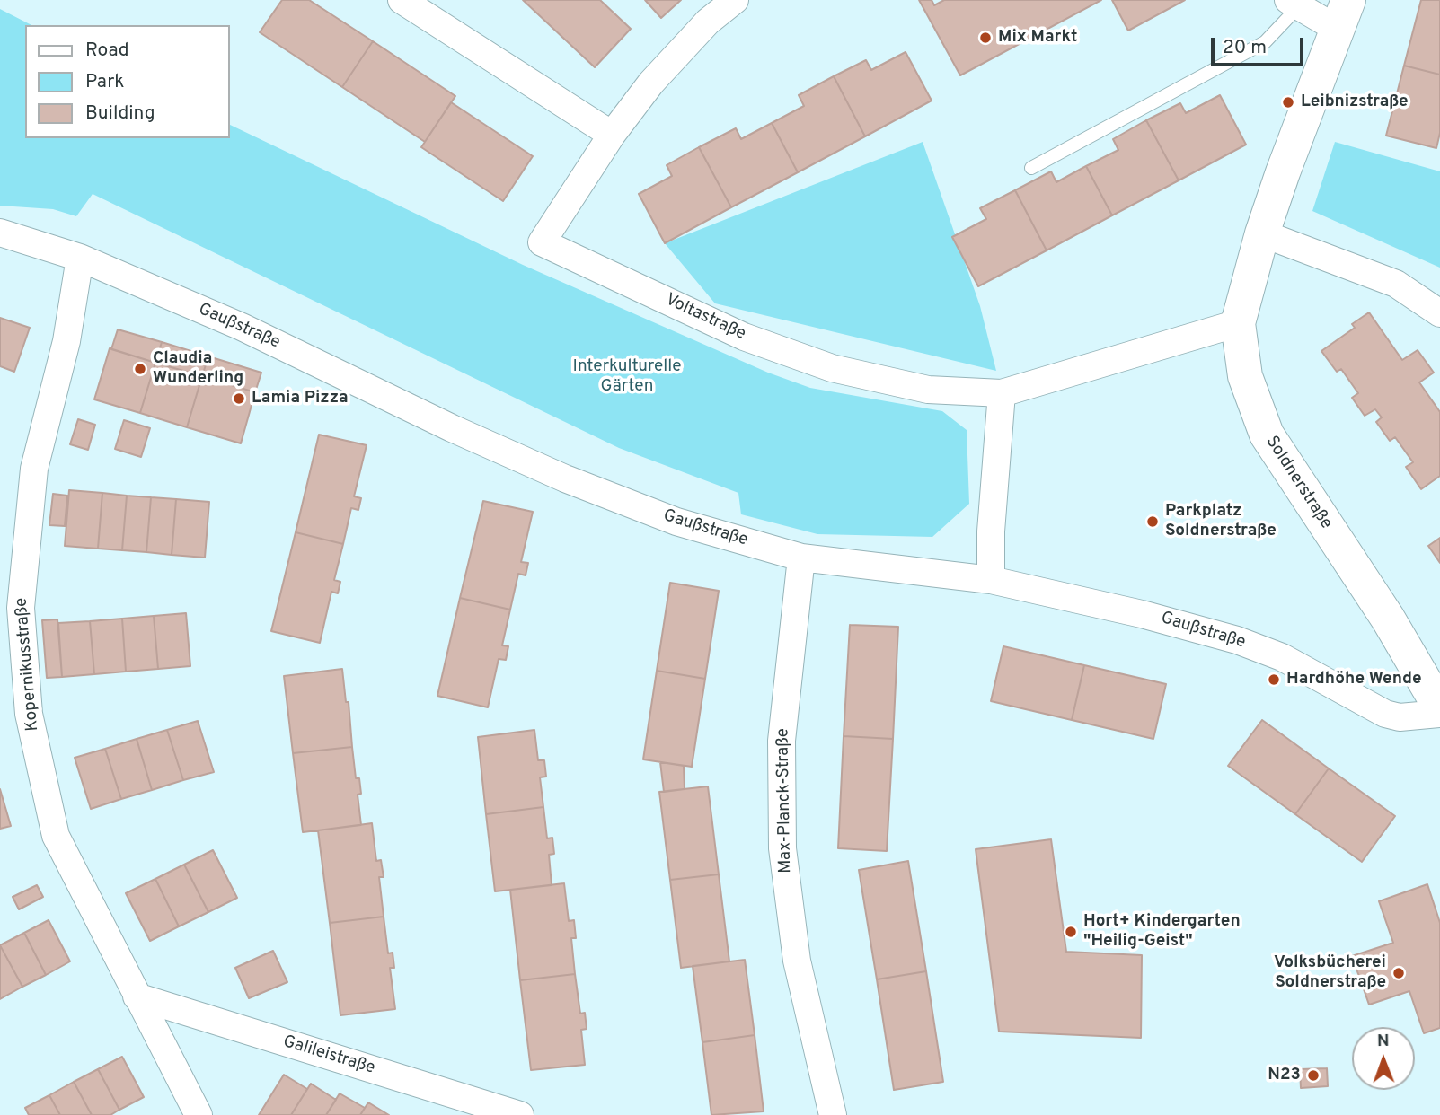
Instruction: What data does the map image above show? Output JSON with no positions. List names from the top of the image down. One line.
{"streets":{"street":["Voltastraße","Gaußstraße","Soldnerstraße","Kopernikusstraße","Max-Planck-Straße","Galileistraße"]},"crossings":[["Voltastraße","Soldnerstraße"],["Gaußstraße","Kopernikusstraße"],["Gaußstraße","Max-Planck-Straße"],["Kopernikusstraße","Galileistraße"]],"parks":["Interkulturelle Gärten"],"places":["Mix Markt","Leibnizstraße","Claudia Wunderling","Lamia Pizza","Parkplatz Soldnerstraße","Hardhöhe Wende","Hort+ Kindergarten \"Heilig-Geist\"","Volksbücherei Soldnerstraße","N23"],"legend":["Road","Park","Building"],"scale_bar":"20 m","north":"top"}
